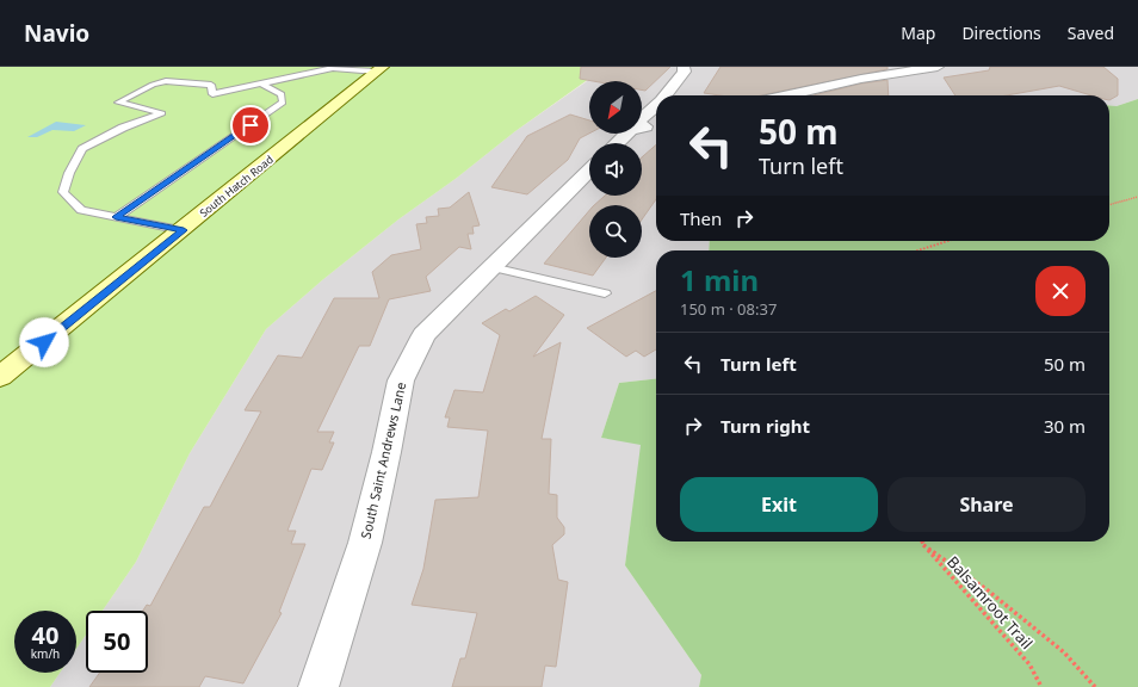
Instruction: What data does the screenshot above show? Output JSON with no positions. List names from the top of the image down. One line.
{"streets":{"main road":["South Hatch Road"],"street":["South Saint Andrews Lane"],"path":["Balsamroot Trail"]},"north":"bottom left","page":{"header":"Navio","nav":["Map","Directions","Saved"],"turn":["50 m","Turn left"],"then":"Then","heading":["1 min","150 m · 08:37"],"list":[{"name":"Turn left","value":"50 m"},{"name":"Turn right","value":"30 m"}],"buttons":["Exit","Share"],"speed":"40 km/h","limit":"50"}}
